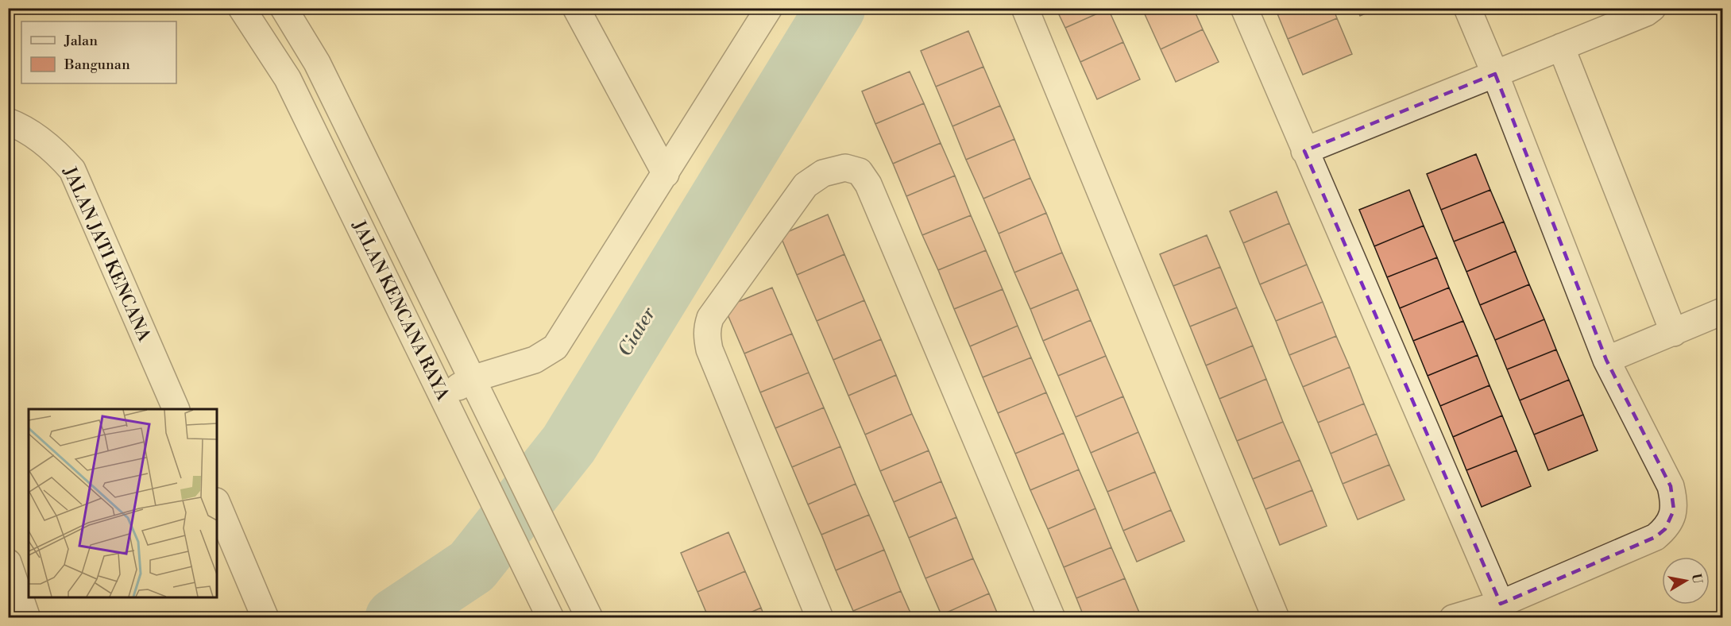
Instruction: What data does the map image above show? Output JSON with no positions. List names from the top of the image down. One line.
{"streets":{"street":["JALAN JATI KENCANA","JALAN KENCANA RAYA"]},"water":["Ciater"],"legend":["Jalan","Bangunan"],"north":"right"}
